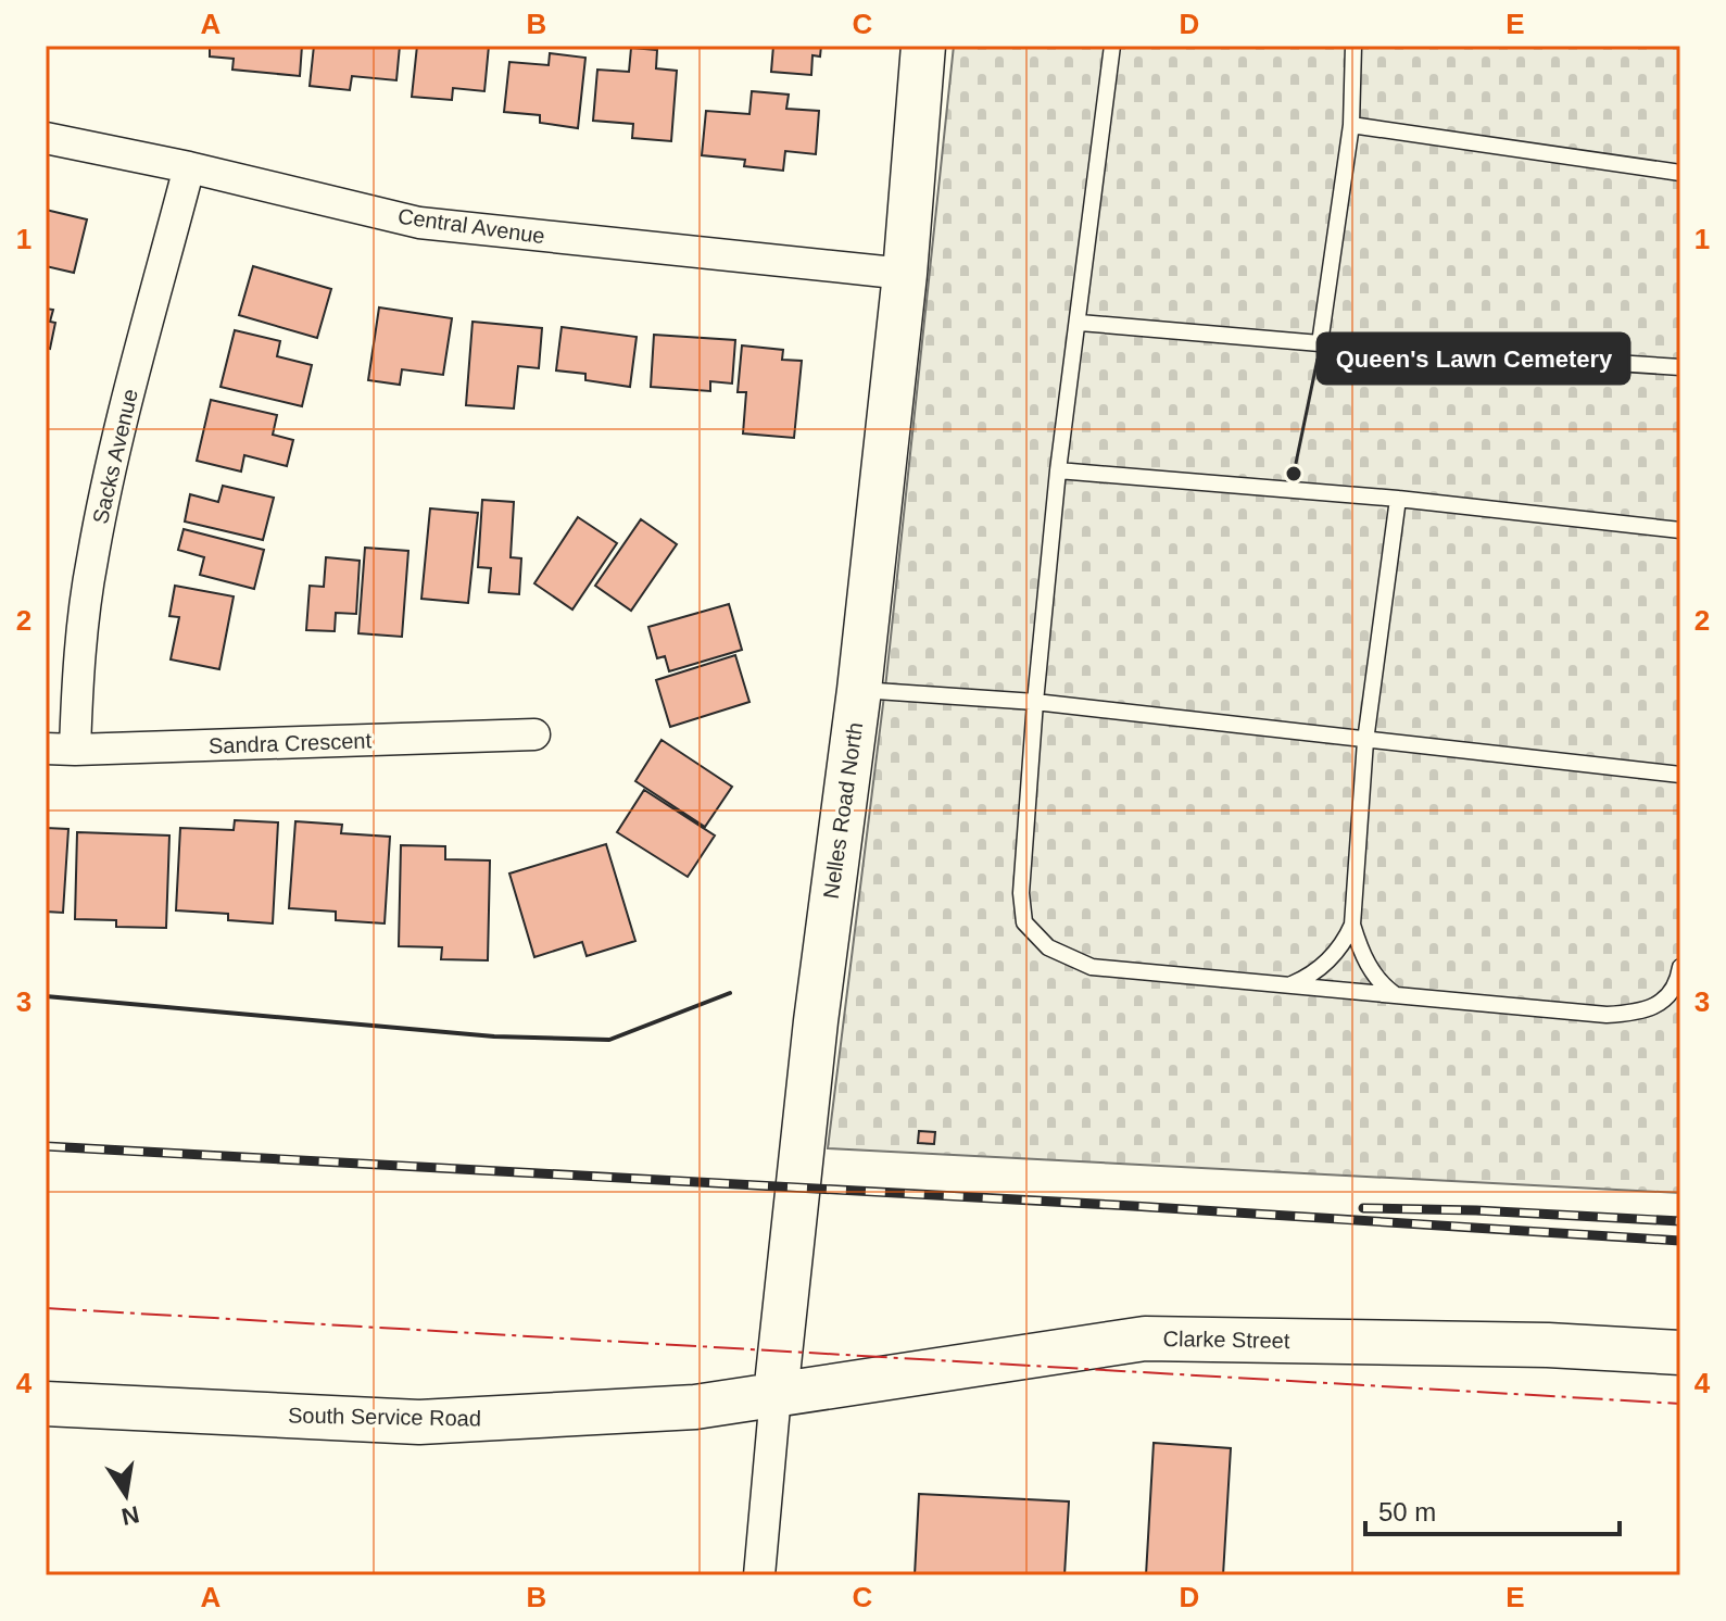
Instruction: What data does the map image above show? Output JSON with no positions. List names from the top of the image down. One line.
{"streets":{"street":["Central Avenue","Sacks Avenue","Sandra Crescent","Nelles Road North","Clarke Street","South Service Road"]},"crossings":[["Central Avenue","Sacks Avenue"],["Central Avenue","Nelles Road North"],["Sacks Avenue","Sandra Crescent"],["Nelles Road North","Clarke Street"],["Nelles Road North","South Service Road"],["Clarke Street","South Service Road"]],"places":["Queen's Lawn Cemetery"],"scale_bar":"50 m","north":"bottom","grid":{"columns":["A","B","C","D","E"],"rows":["1","2","3","4"]}}
